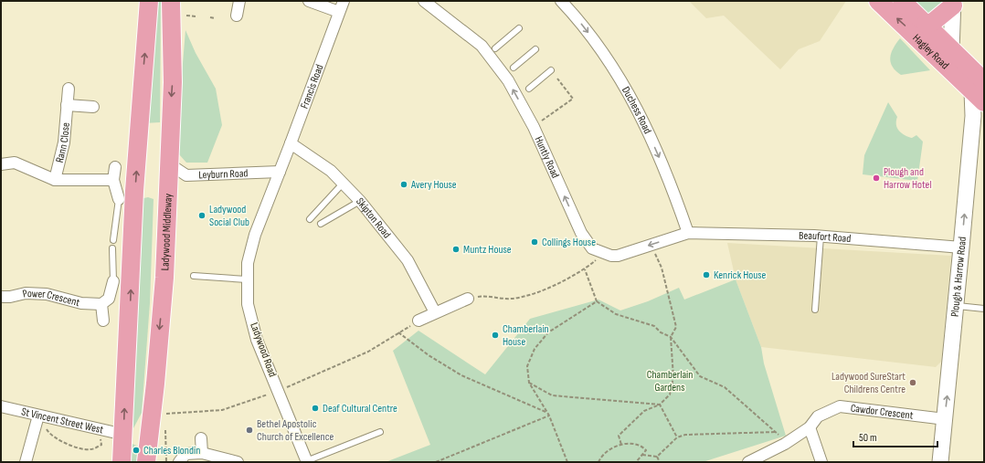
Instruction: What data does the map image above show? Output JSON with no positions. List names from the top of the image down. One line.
{"streets":{"highway":["Hagley Road","Ladywood Middleway"],"main road":["Plough & Harrow Road"],"street":["Francis Road","Duchess Road","Rann Close","Huntly Road","Leyburn Road","Skipton Road","Beaufort Road","Power Crescent","Ladywood Road","Cawdor Crescent","St Vincent Street West"]},"crossings":[["Hagley Road","Plough & Harrow Road"],["Francis Road","Leyburn Road"],["Francis Road","Skipton Road"],["Francis Road","Ladywood Road"],["Duchess Road","Beaufort Road"],["Leyburn Road","Ladywood Middleway"],["Leyburn Road","Ladywood Road"],["Beaufort Road","Plough & Harrow Road"],["Plough & Harrow Road","Cawdor Crescent"]],"one_way":["Duchess Road","Huntly Road","Plough & Harrow Road"],"parks":["Chamberlain Gardens"],"places":["Plough and Harrow Hotel","Avery House","Ladywood Social Club","Collings House","Muntz House","Kenrick House","Chamberlain House","Ladywood SureStart Childrens Centre","Deaf Cultural Centre","Bethel Apostolic Church of Excellence","Charles Blondin"],"scale_bar":"50 m"}
